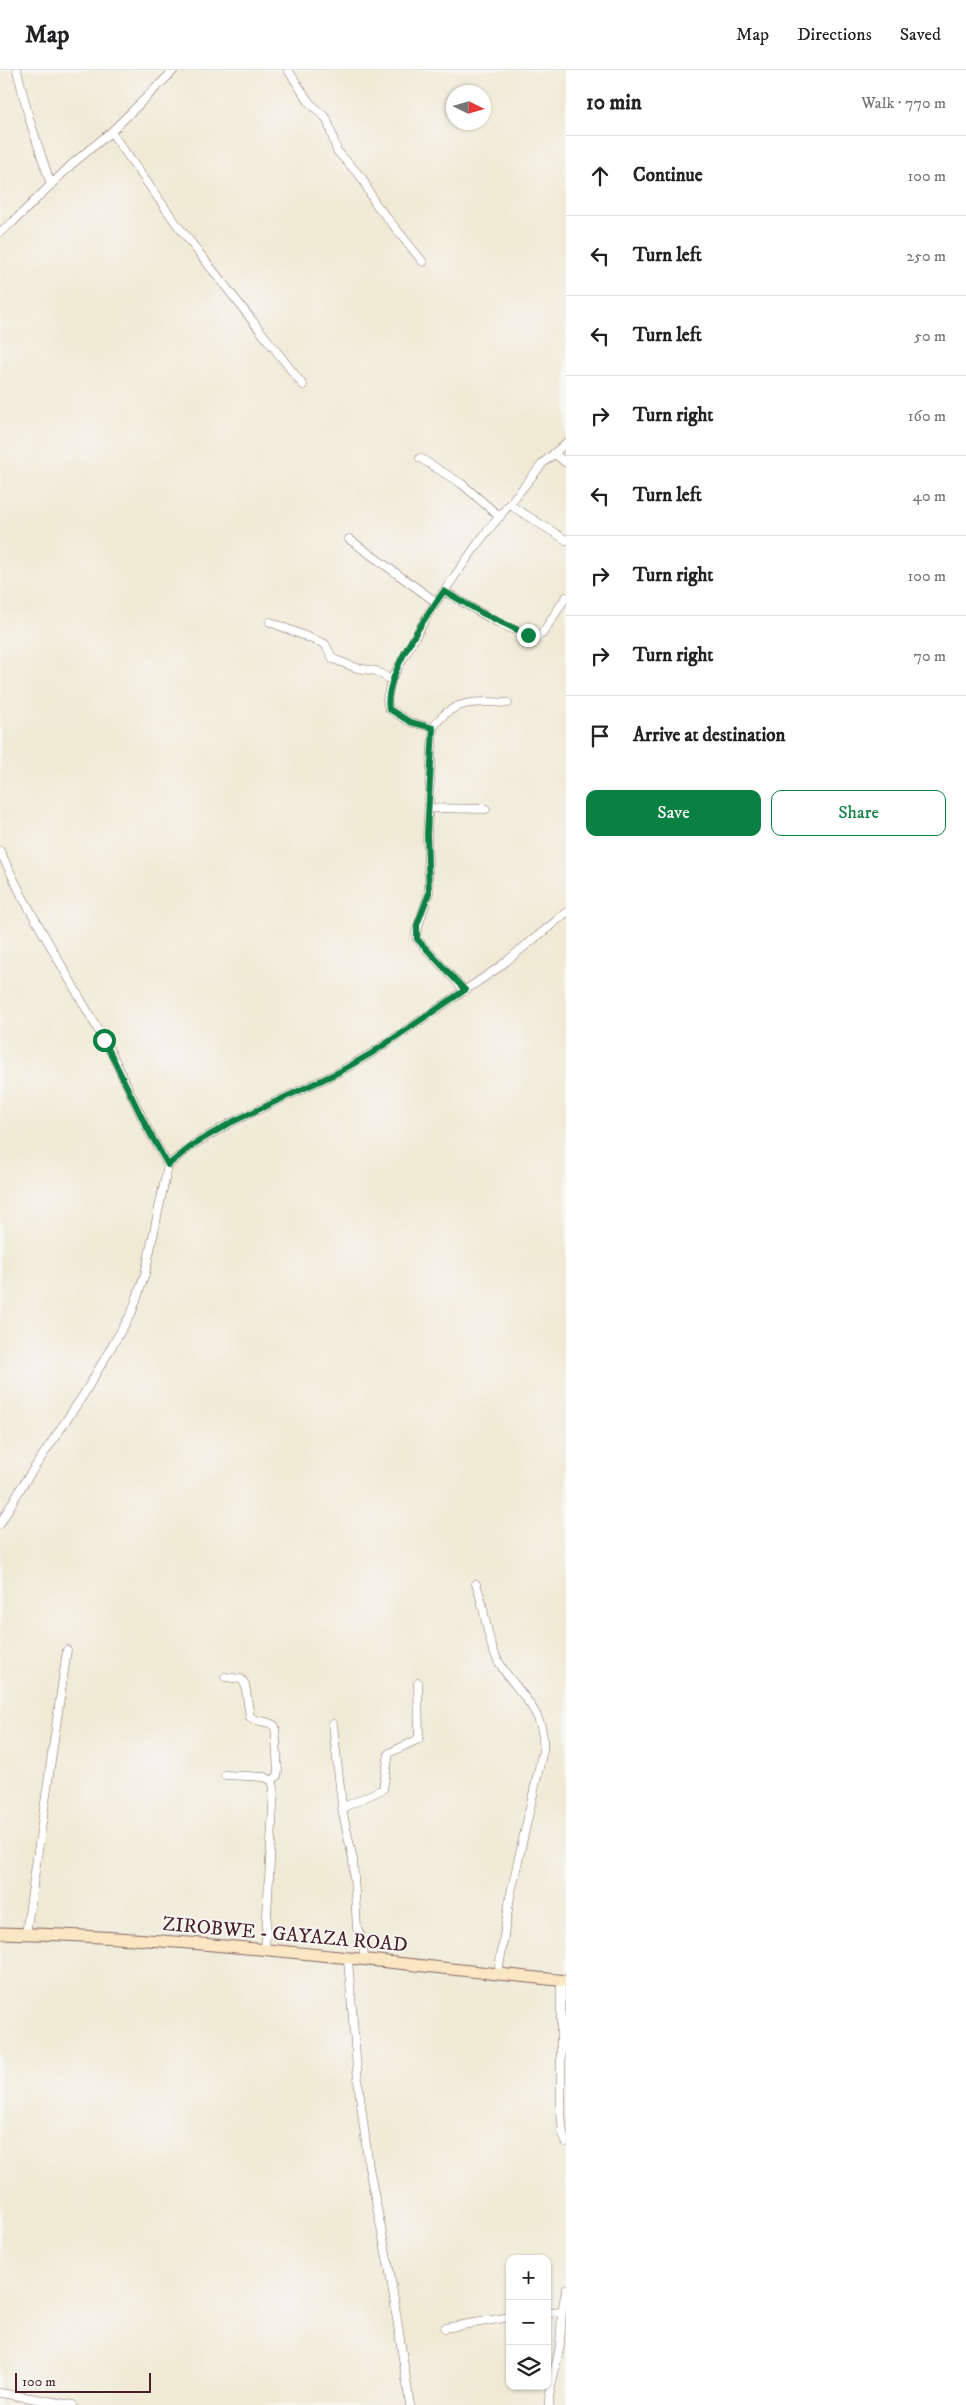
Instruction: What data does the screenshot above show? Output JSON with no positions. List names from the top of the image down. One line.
{"streets":{"street":["ZIROBWE - GAYAZA ROAD"]},"scale_bar":"100 m","north":"right","page":{"header":"Map","nav":["Map","Directions","Saved"],"heading":["10 min","Walk · 770 m"],"list":[["Continue","100 m"],["Turn left","250 m"],["Turn left","50 m"],["Turn right","160 m"],["Turn left","40 m"],["Turn right","100 m"],["Turn right","70 m"],"Arrive at destination"],"buttons":["Save","Share"],"map_buttons":["+","−"],"scale":"100 m"}}
